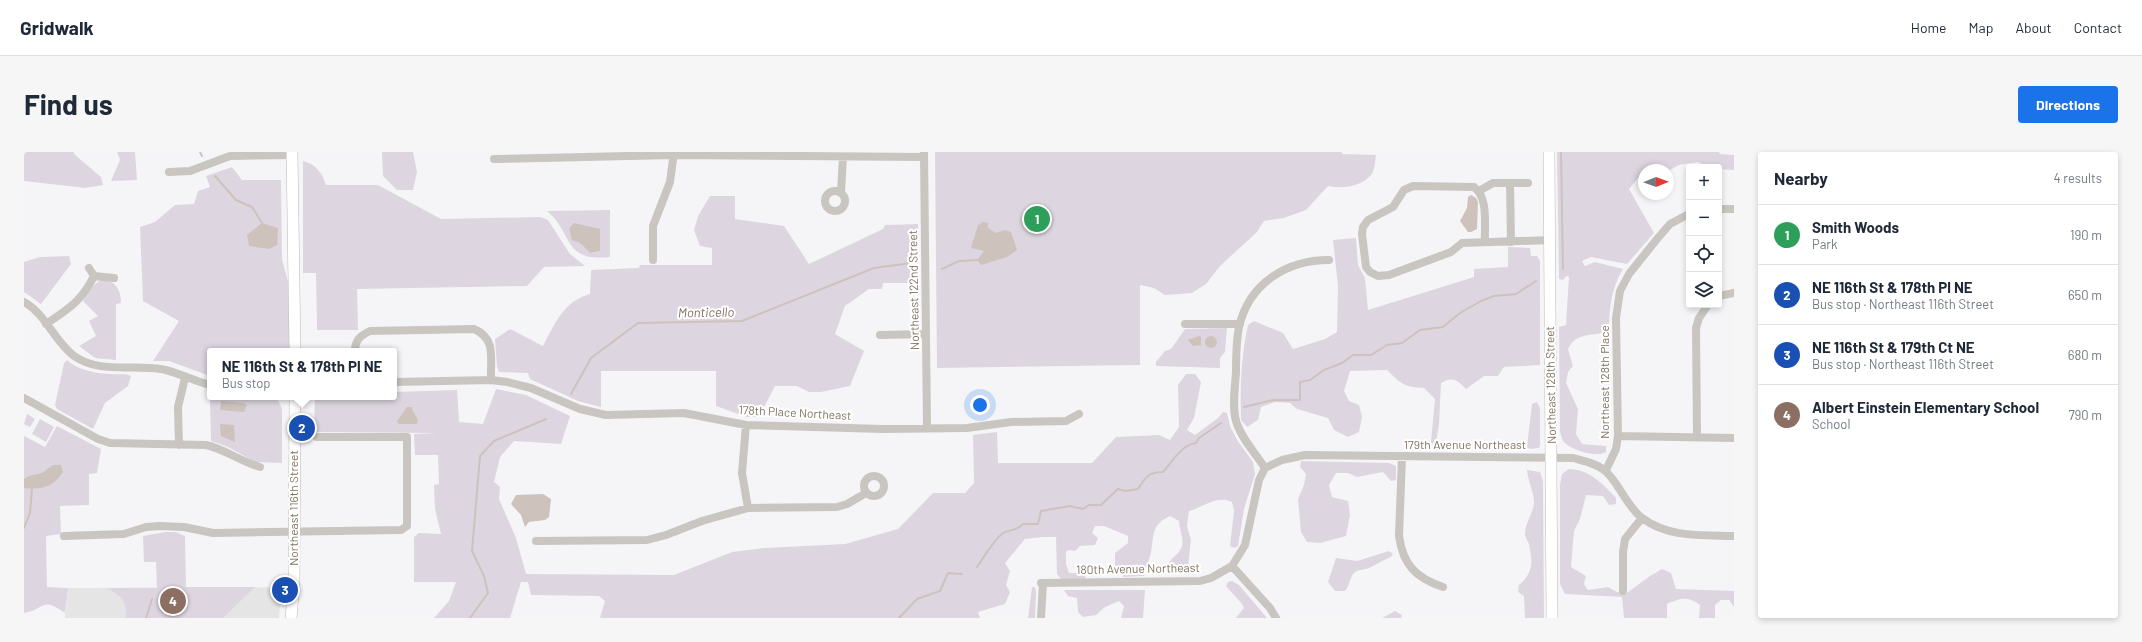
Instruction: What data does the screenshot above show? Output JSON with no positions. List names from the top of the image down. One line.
{"streets":{"street":["Northeast 122nd Street","Northeast 128th Place","Northeast 128th Street","178th Place Northeast","179th Avenue Northeast","Northeast 116th Street","180th Avenue Northeast"]},"crossings":[["Northeast 122nd Street","178th Place Northeast"],["Northeast 128th Place","179th Avenue Northeast"],["Northeast 128th Street","179th Avenue Northeast"]],"water":["Monticello"],"north":"right","page":{"header":"Gridwalk","nav":["Home","Map","About","Contact"],"buttons":"Directions","title":"Find us","heading":["Nearby","4 results"],"map_buttons":["+","−"],"pins":["1","2","3","4"],"list":[{"mark":"1","name":"Smith Woods","note":"Park","value":"190 m"},{"mark":"2","name":"NE 116th St & 178th Pl NE","note":"Bus stop · Northeast 116th Street","value":"650 m"},{"mark":"3","name":"NE 116th St & 179th Ct NE","note":"Bus stop · Northeast 116th Street","value":"680 m"},{"mark":"4","name":"Albert Einstein Elementary School","note":"School","value":"790 m"}],"popup":["NE 116th St & 178th Pl NE","Bus stop"]}}
